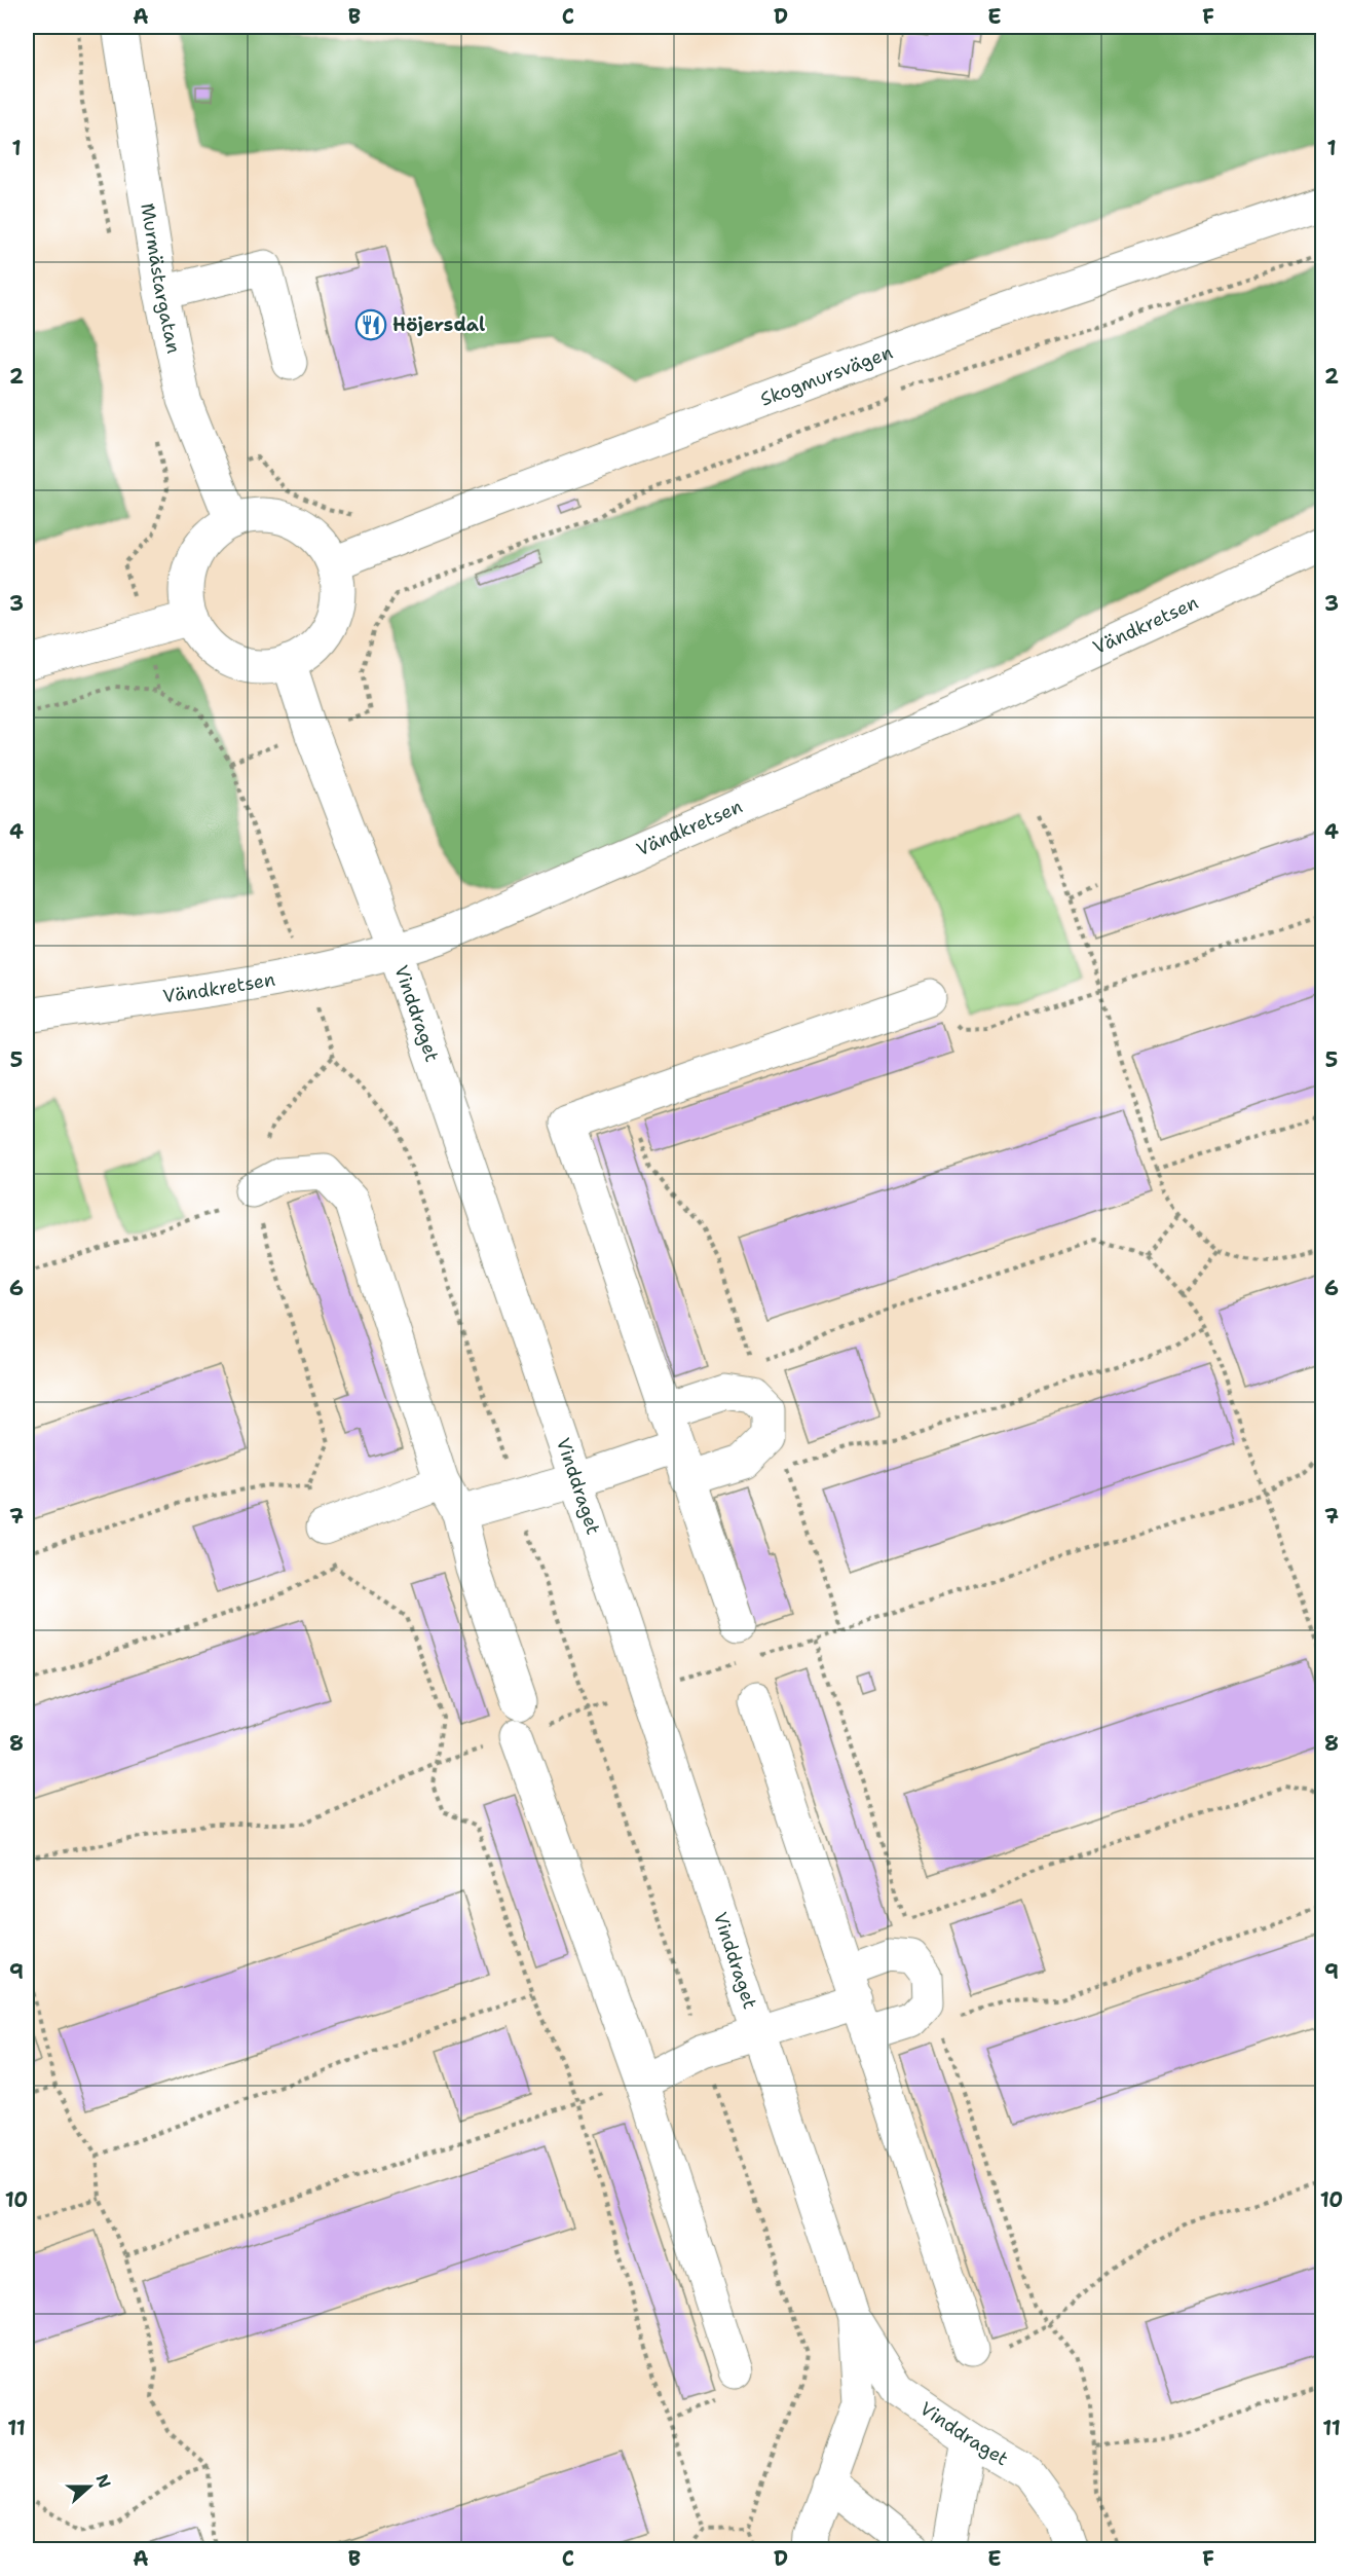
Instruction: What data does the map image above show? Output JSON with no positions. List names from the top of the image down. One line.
{"streets":{"street":["Murmästargatan","Skogmursvägen","Vändkretsen","Vinddraget"]},"crossings":[["Murmästargatan","Skogmursvägen"],["Murmästargatan","Vinddraget"],["Skogmursvägen","Vinddraget"],["Vändkretsen","Vinddraget"]],"places":{"restaurant":["Höjersdal"]},"north":"right","grid":{"columns":["A","B","C","D","E","F"],"rows":["1","2","3","4","5","6","7","8","9","10","11"]}}
